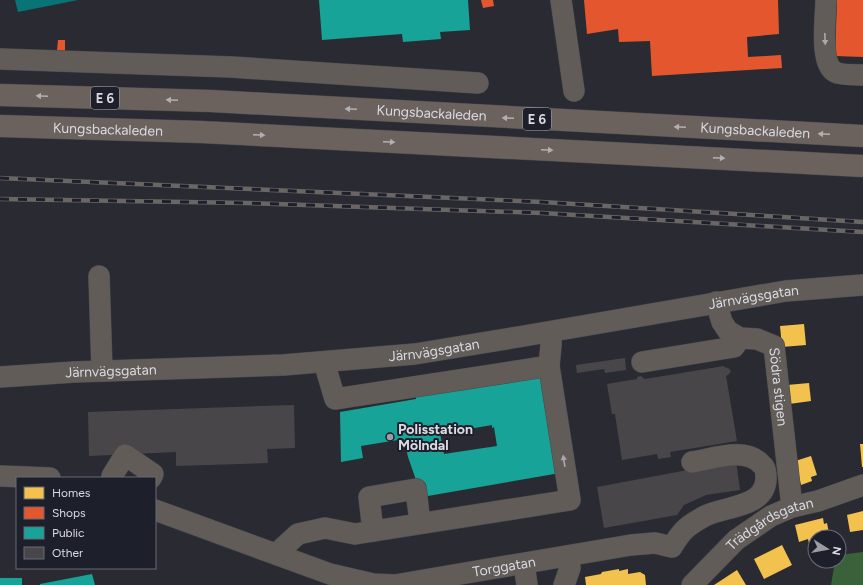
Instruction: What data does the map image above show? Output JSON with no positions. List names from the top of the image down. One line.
{"streets":{"highway":["E 6","Kungsbackaleden"],"street":["Järnvägsgatan","Södra stigen","Trädgårdsgatan","Torggatan"]},"crossings":[["Södra stigen","Trädgårdsgatan"]],"places":["Polisstation Mölndal"],"legend":["Homes","Shops","Public","Other"],"north":"right"}
